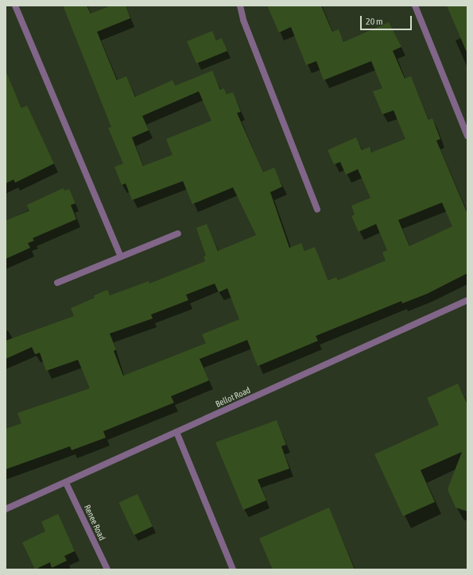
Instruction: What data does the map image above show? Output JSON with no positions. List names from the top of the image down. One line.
{"streets":{"street":["Bellot Road","Renee Road"]},"crossings":[["Bellot Road","Renee Road"]],"scale_bar":"20 m"}
